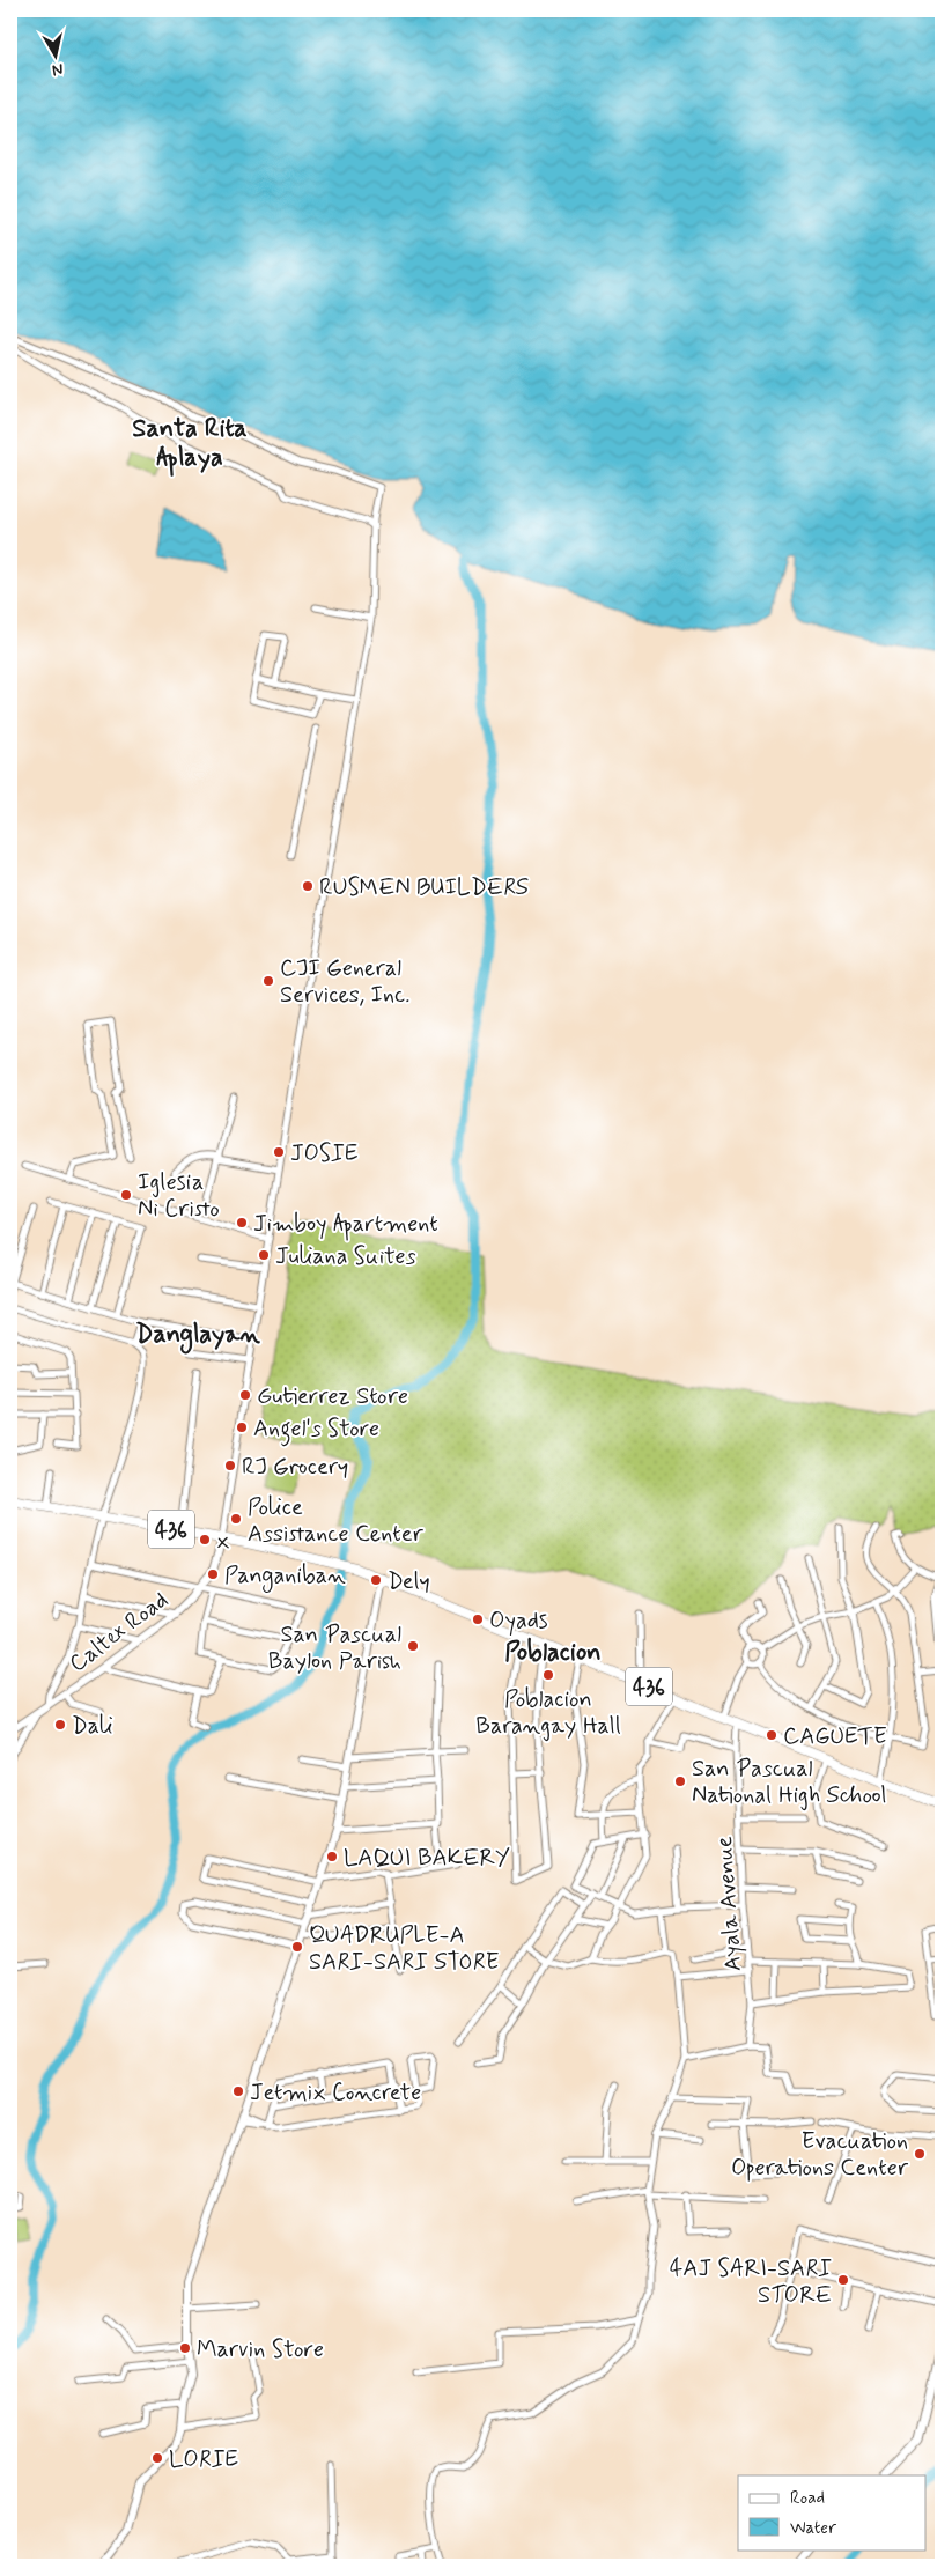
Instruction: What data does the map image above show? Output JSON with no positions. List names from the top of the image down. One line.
{"streets":{"main road":["436"],"street":["Caltex Road","Ayala Avenue"]},"crossings":[["436","Caltex Road"],["436","Ayala Avenue"]],"districts":["Santa Rita Aplaya","Danglayan","Poblacion"],"places":["RUSMEN BUILDERS","CJI General Services, Inc.","JOSIE","Iglesia Ni Cristo","Jimboy Apartment","Juliana Suites","Gutierrez Store","Angel's Store","RJ Grocery","Police Assistance Center","x","Panganiban","Dely","Oyads","San Pascual Baylon Parish","Poblacion Barangay Hall","Dali","CAGUETE","San Pascual National High School","LAQUI BAKERY","QUADRUPLE-A SARI-SARI STORE","Jetmix Concrete","Evacuation Operations Center","4AJ SARI-SARI STORE","Marvin Store","LORIE"],"legend":["Road","Water"],"north":"bottom"}
